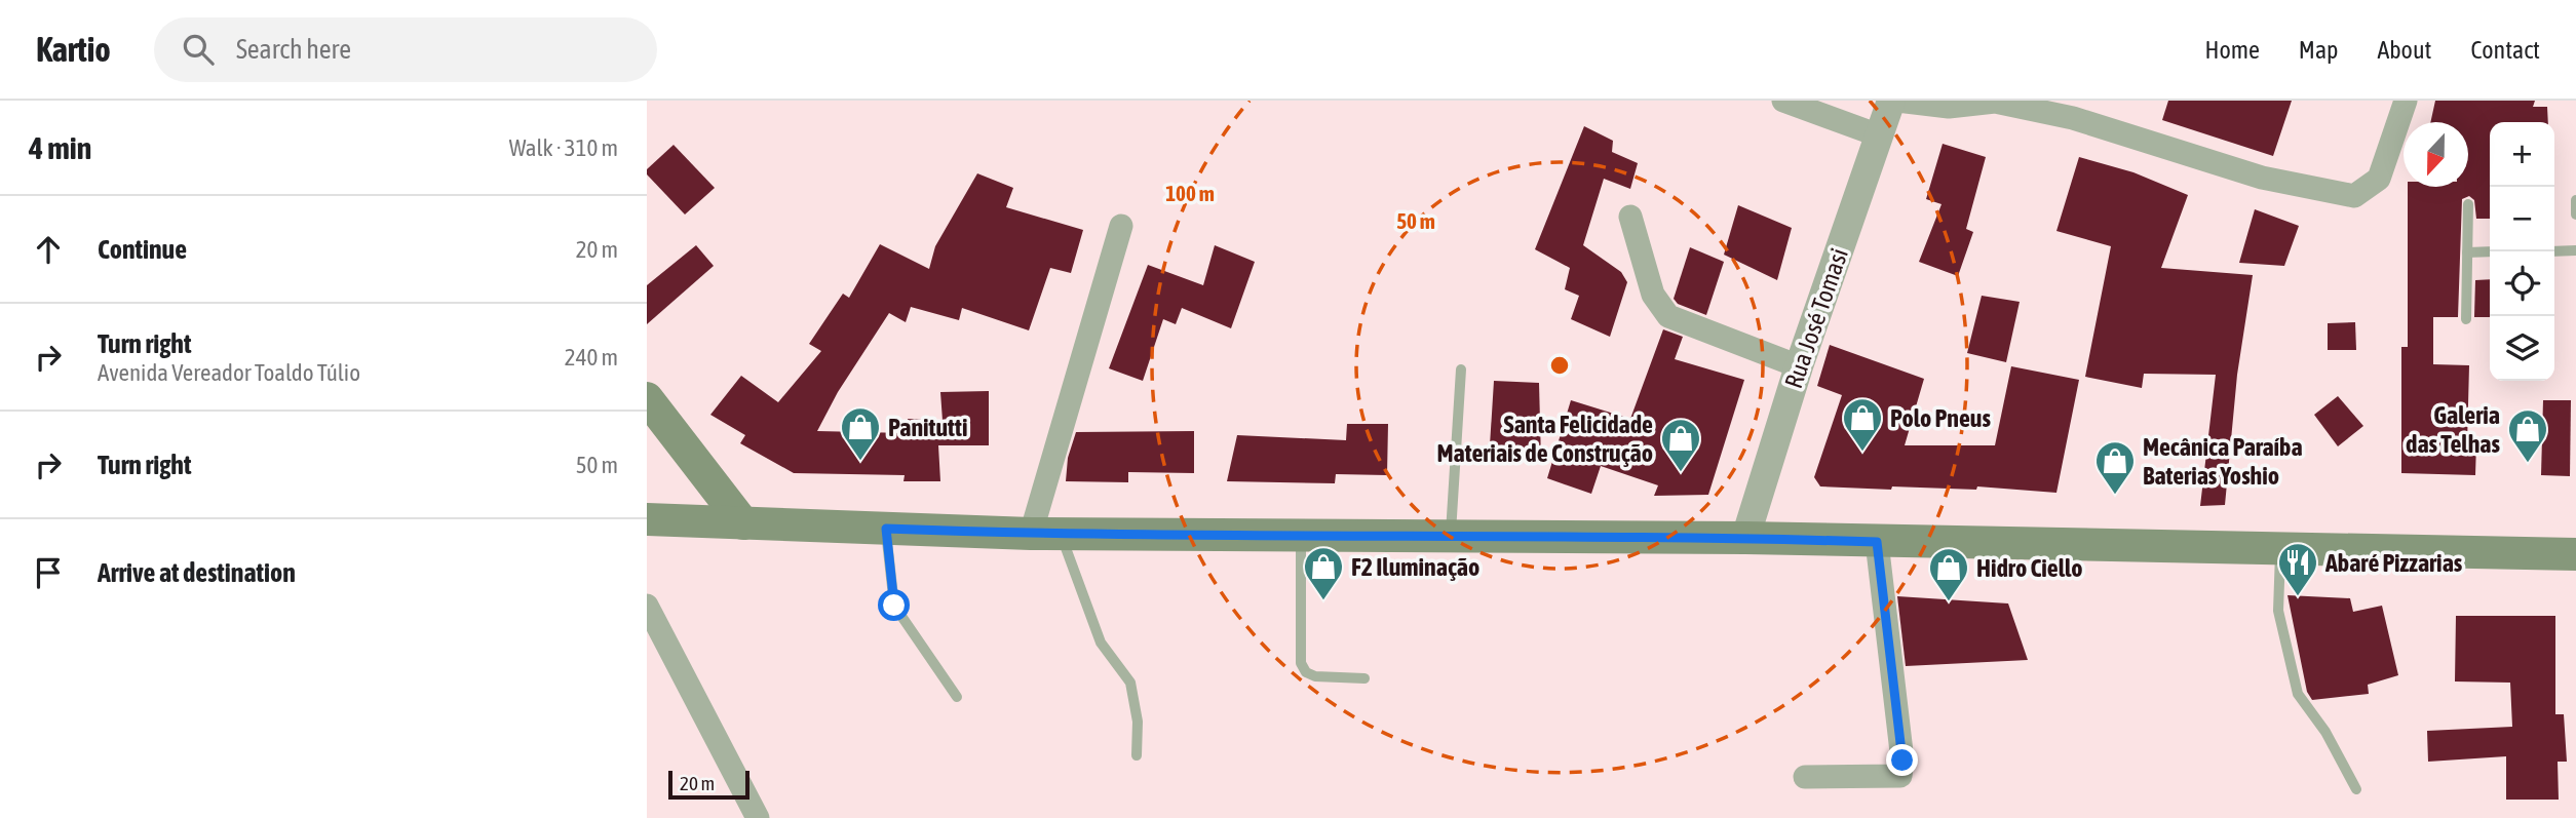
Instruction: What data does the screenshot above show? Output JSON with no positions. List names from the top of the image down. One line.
{"streets":{"street":["Rua José Tomasi"]},"places":{"shop":["Polo Pneus","Panitutti","Galeria das Telhas","Santa Felicidade Materiais de Construção","Mecânica Paraíba Baterias Yoshio","F2 Iluminação","Hidro Ciello"],"restaurant":["Abaré Pizzarias"]},"scale_bar":"20 m","north":"bottom","page":{"header":"Kartio","search":"Search here","nav":["Home","Map","About","Contact"],"heading":["4 min","Walk · 310 m"],"map_buttons":["+","−"],"list":[["Continue","20 m"],["Turn right","Avenida Vereador Toaldo Túlio","240 m"],["Turn right","50 m"],"Arrive at destination"],"scale":"20 m"},"rings":["100 m","50 m"]}
